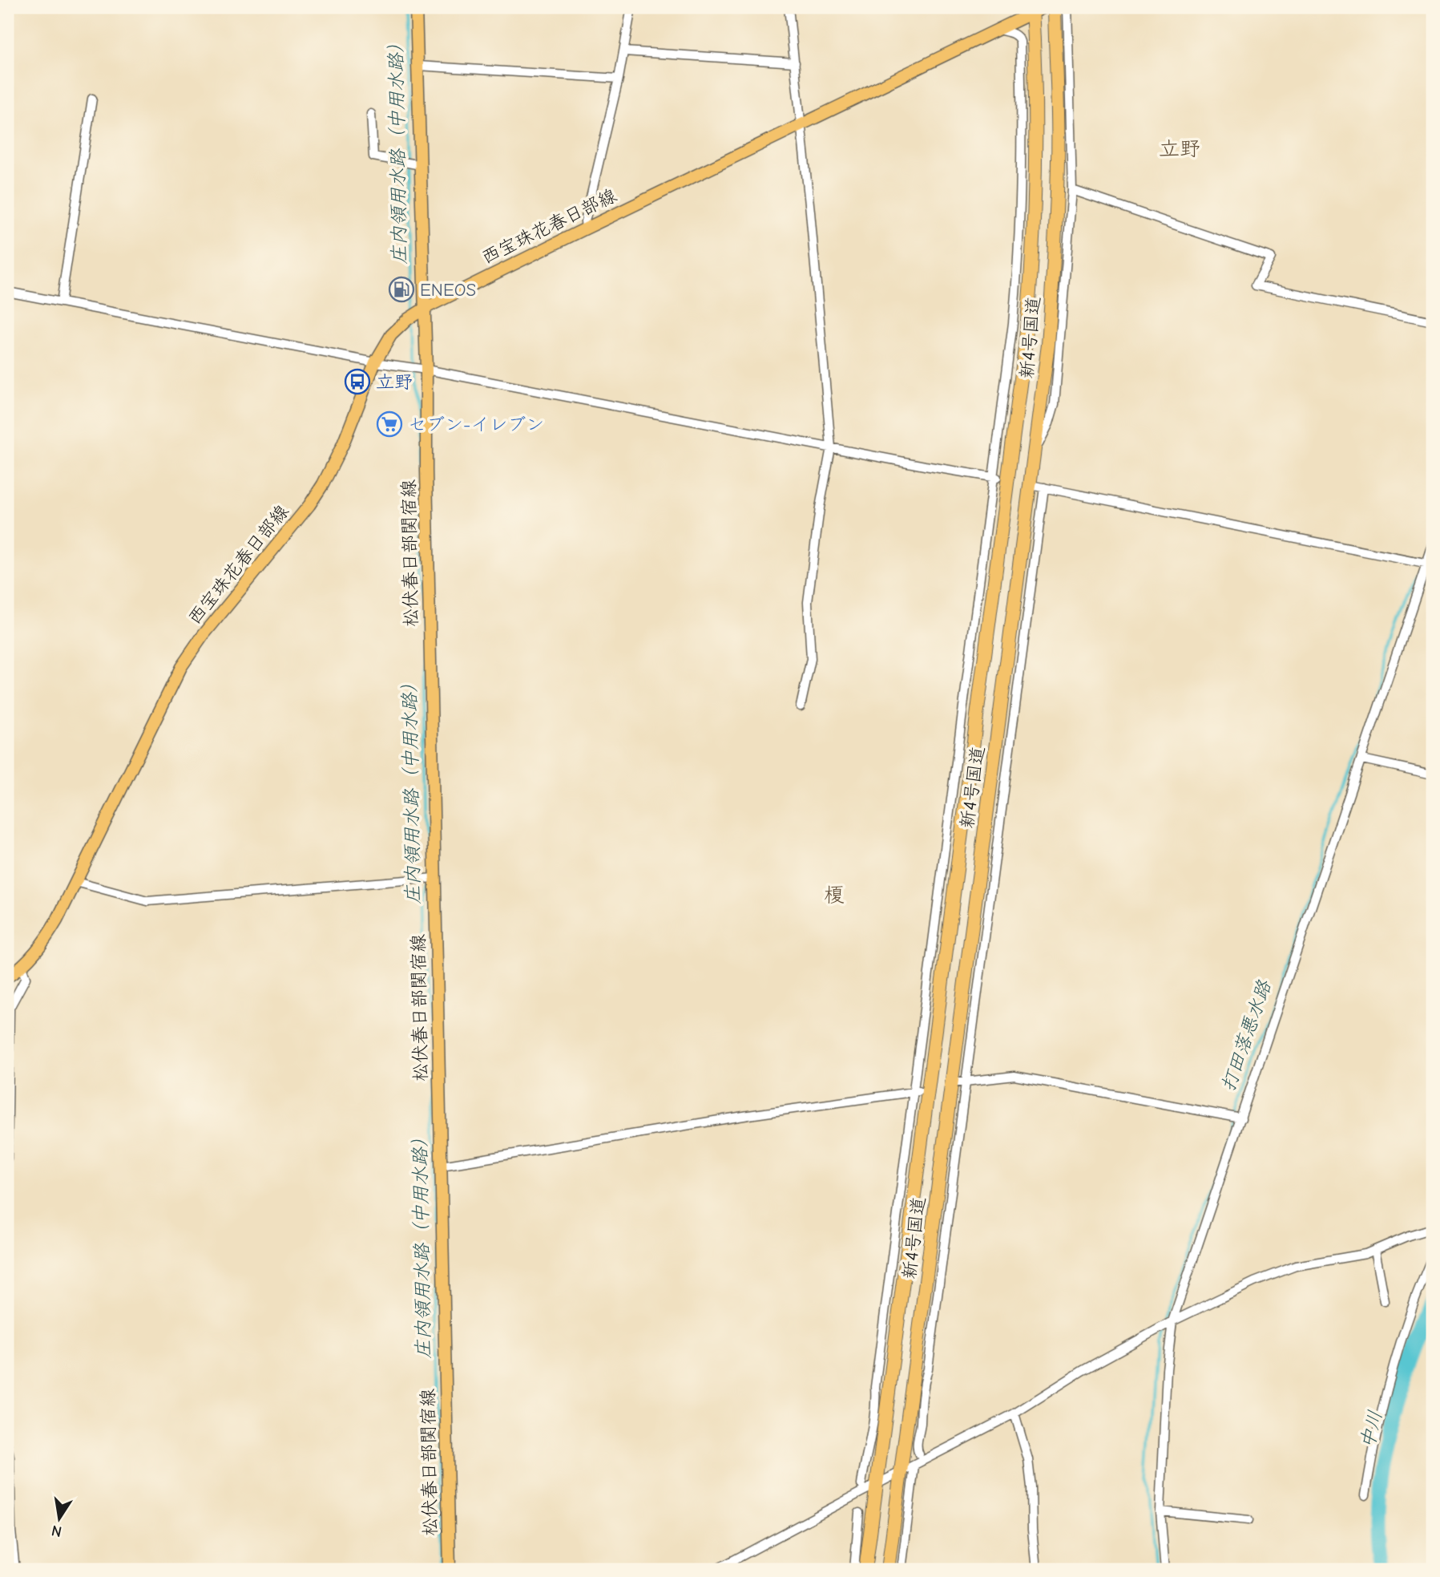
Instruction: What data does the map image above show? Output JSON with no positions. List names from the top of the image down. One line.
{"streets":{"highway":["新4号国道"],"main road":["西宝珠花春日部線","松伏春日部関宿線"]},"crossings":[["西宝珠花春日部線","新4号国道"],["西宝珠花春日部線","松伏春日部関宿線"]],"districts":["立野","榎"],"water":["庄内領用水路（中用水路）","打田落悪水路","中川"],"places":{"fuel station":["ENEOS"],"bus stop":["立野"],"supermarket":["セブン-イレブン"]},"north":"bottom"}
